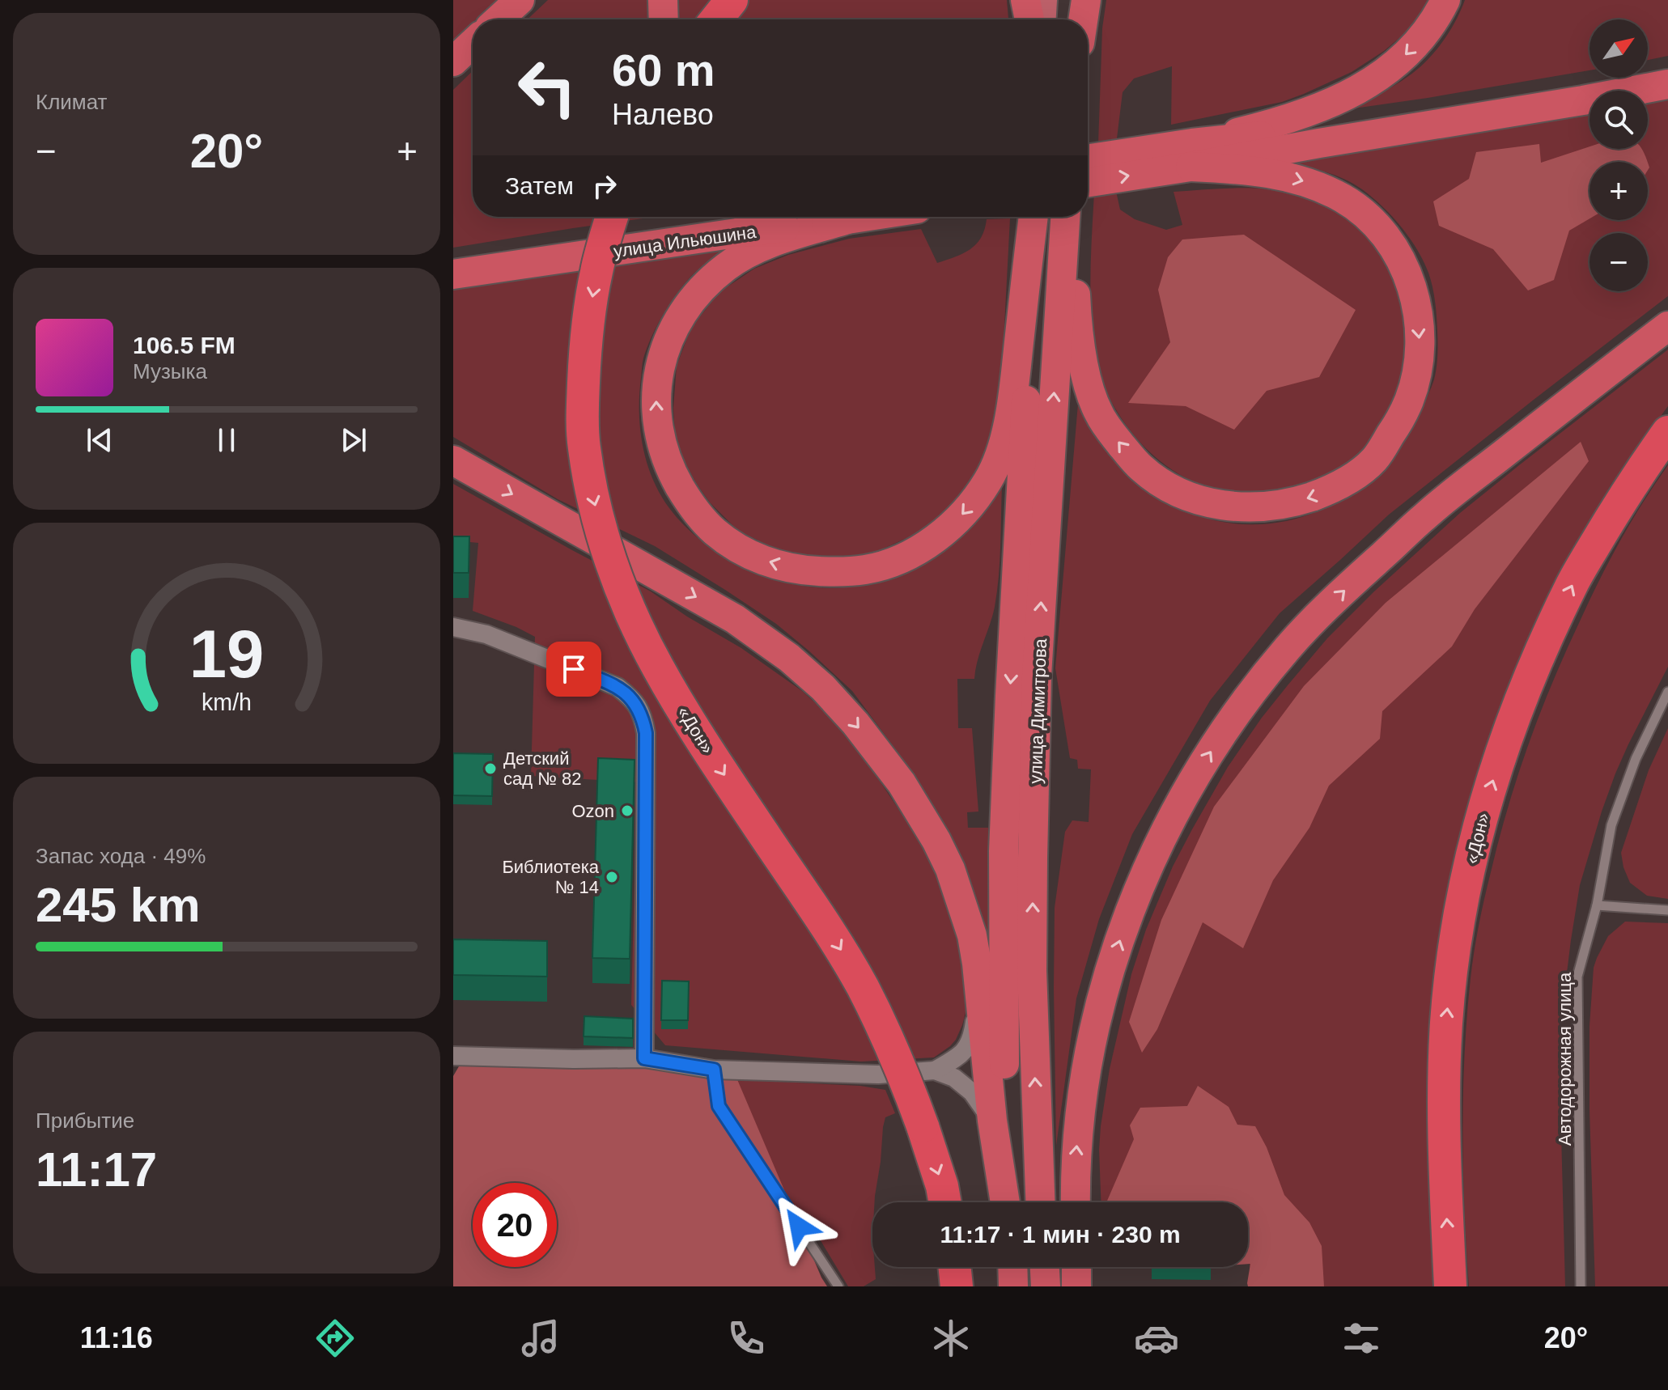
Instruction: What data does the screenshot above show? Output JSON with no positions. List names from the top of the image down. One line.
{"streets":{"highway":["улица Ильюшина","улица Димитрова","«Дон»"],"lane":["Автодорожная улица"]},"places":["Детский сад № 82","Ozon","Библиотека № 14"],"north":"top right","page":{"tile":["Климат",["Запас хода · 49%","245 km"],["Прибытие","11:17"]],"map_buttons":["+","−"],"turn":["60 m","Налево"],"heat":["−","20°","+"],"then":"Затем","song":["106.5 FM","Музыка"],"limit":"20","trip":"11:17 · 1 мин · 230 m","tabs":["11:16","20°"],"gauge":["19","km/h"]}}
